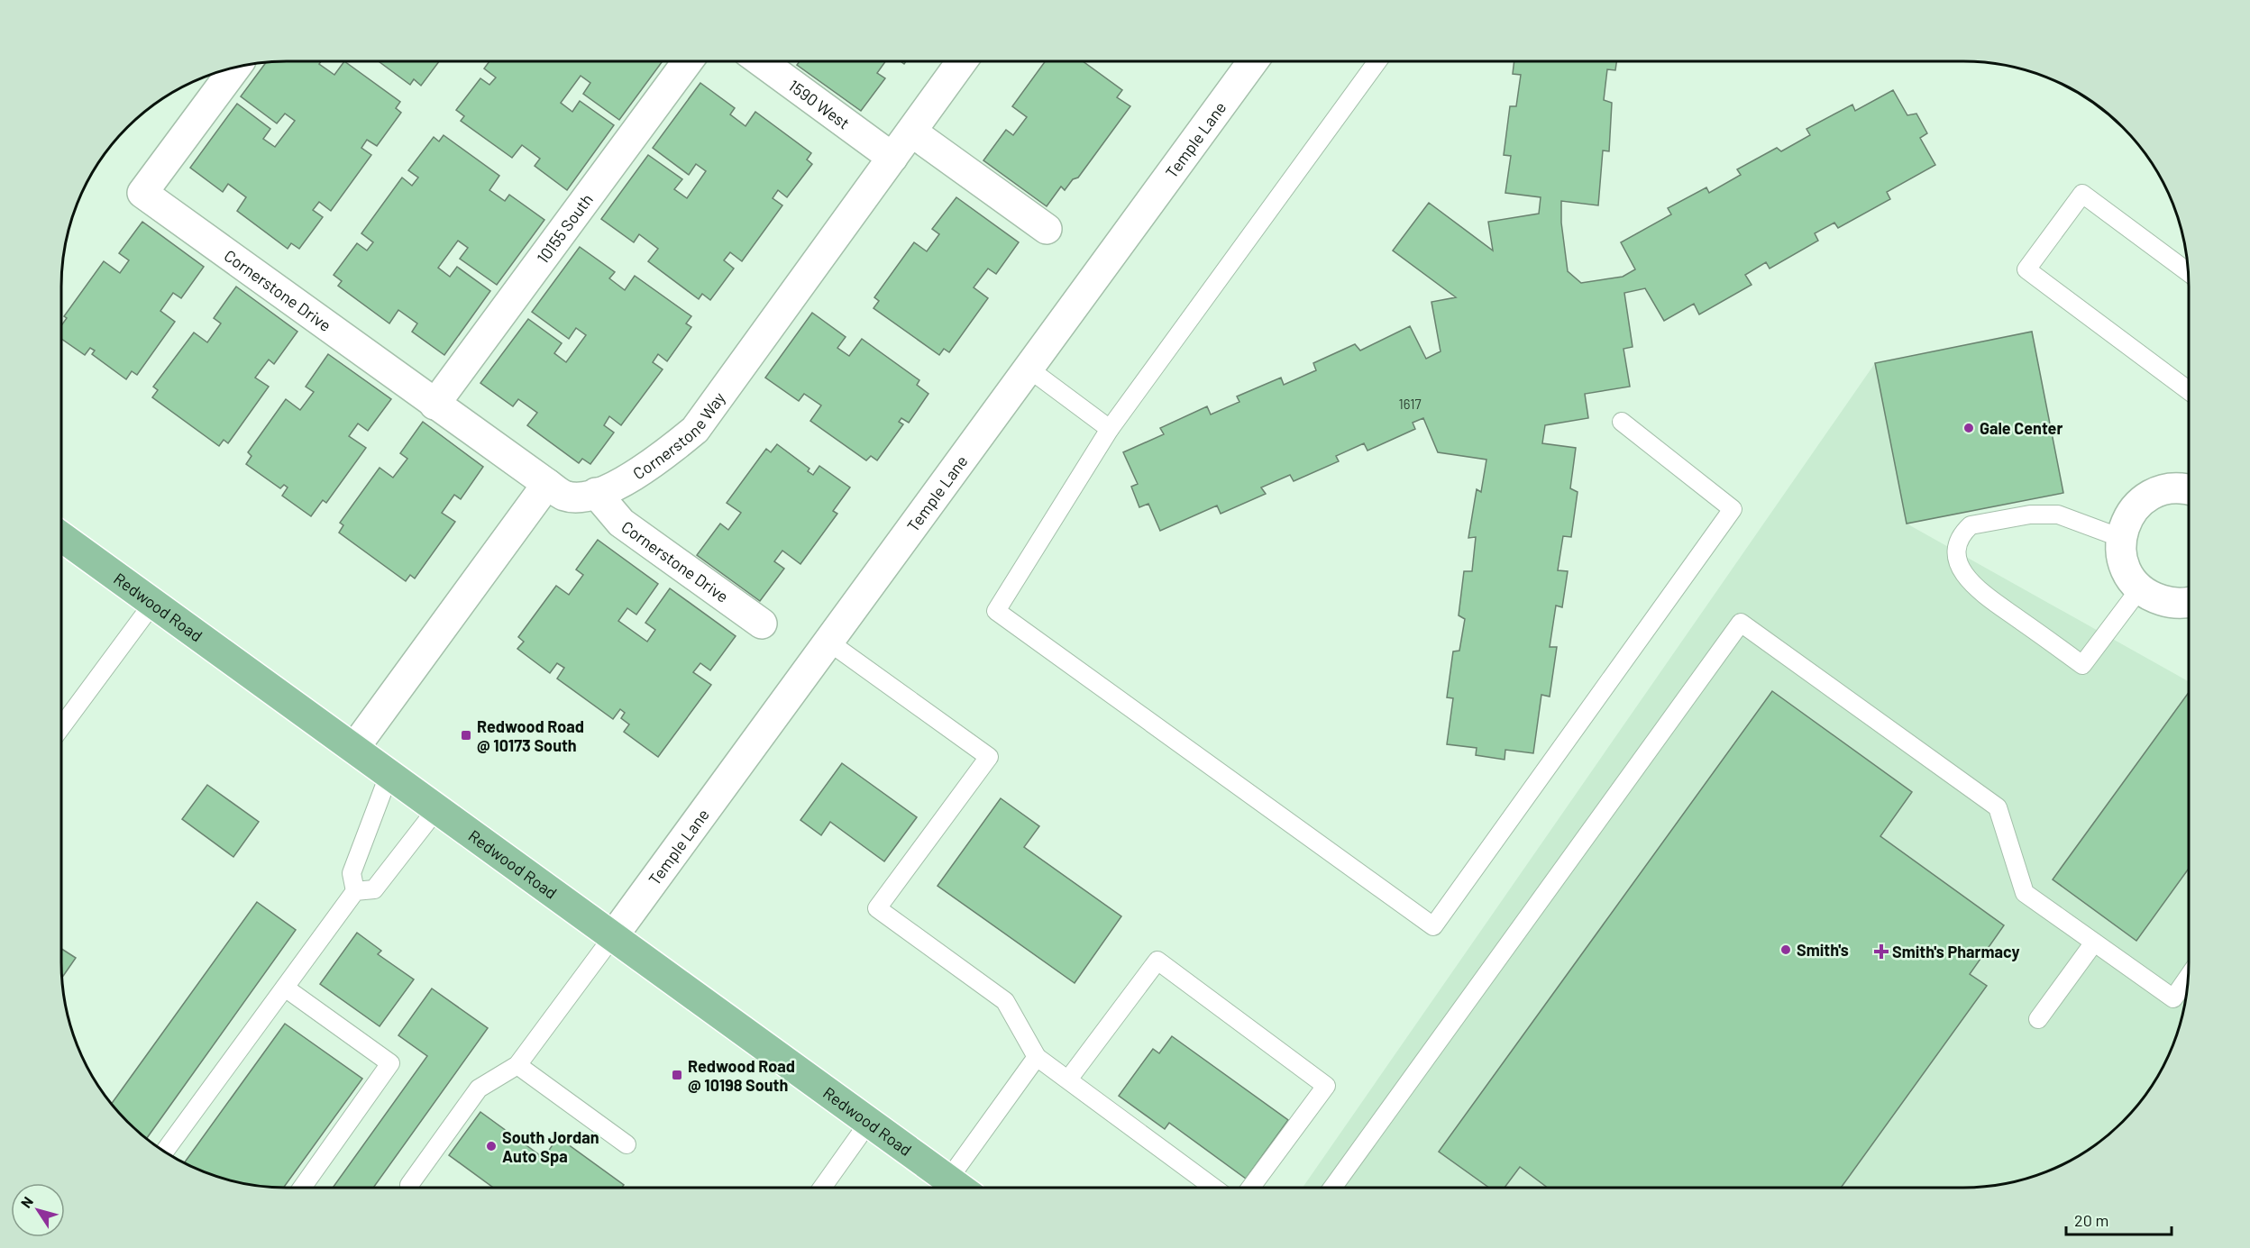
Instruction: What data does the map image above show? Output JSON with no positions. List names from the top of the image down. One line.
{"streets":{"main road":["Redwood Road"],"street":["1590 West","Temple Lane","10155 South","Cornerstone Drive","Cornerstone Way"]},"crossings":[["1590 West","Cornerstone Way"],["Temple Lane","Redwood Road"],["10155 South","Cornerstone Drive"],["Cornerstone Drive","Cornerstone Way"]],"places":{"other":["Gale Center","Smith's","South Jordan Auto Spa"],"transit":["Redwood Road @ 10173 South","Redwood Road @ 10198 South"],"health":["Smith's Pharmacy"]},"house_numbers":["1617"],"scale_bar":"20 m","north":"top left"}
